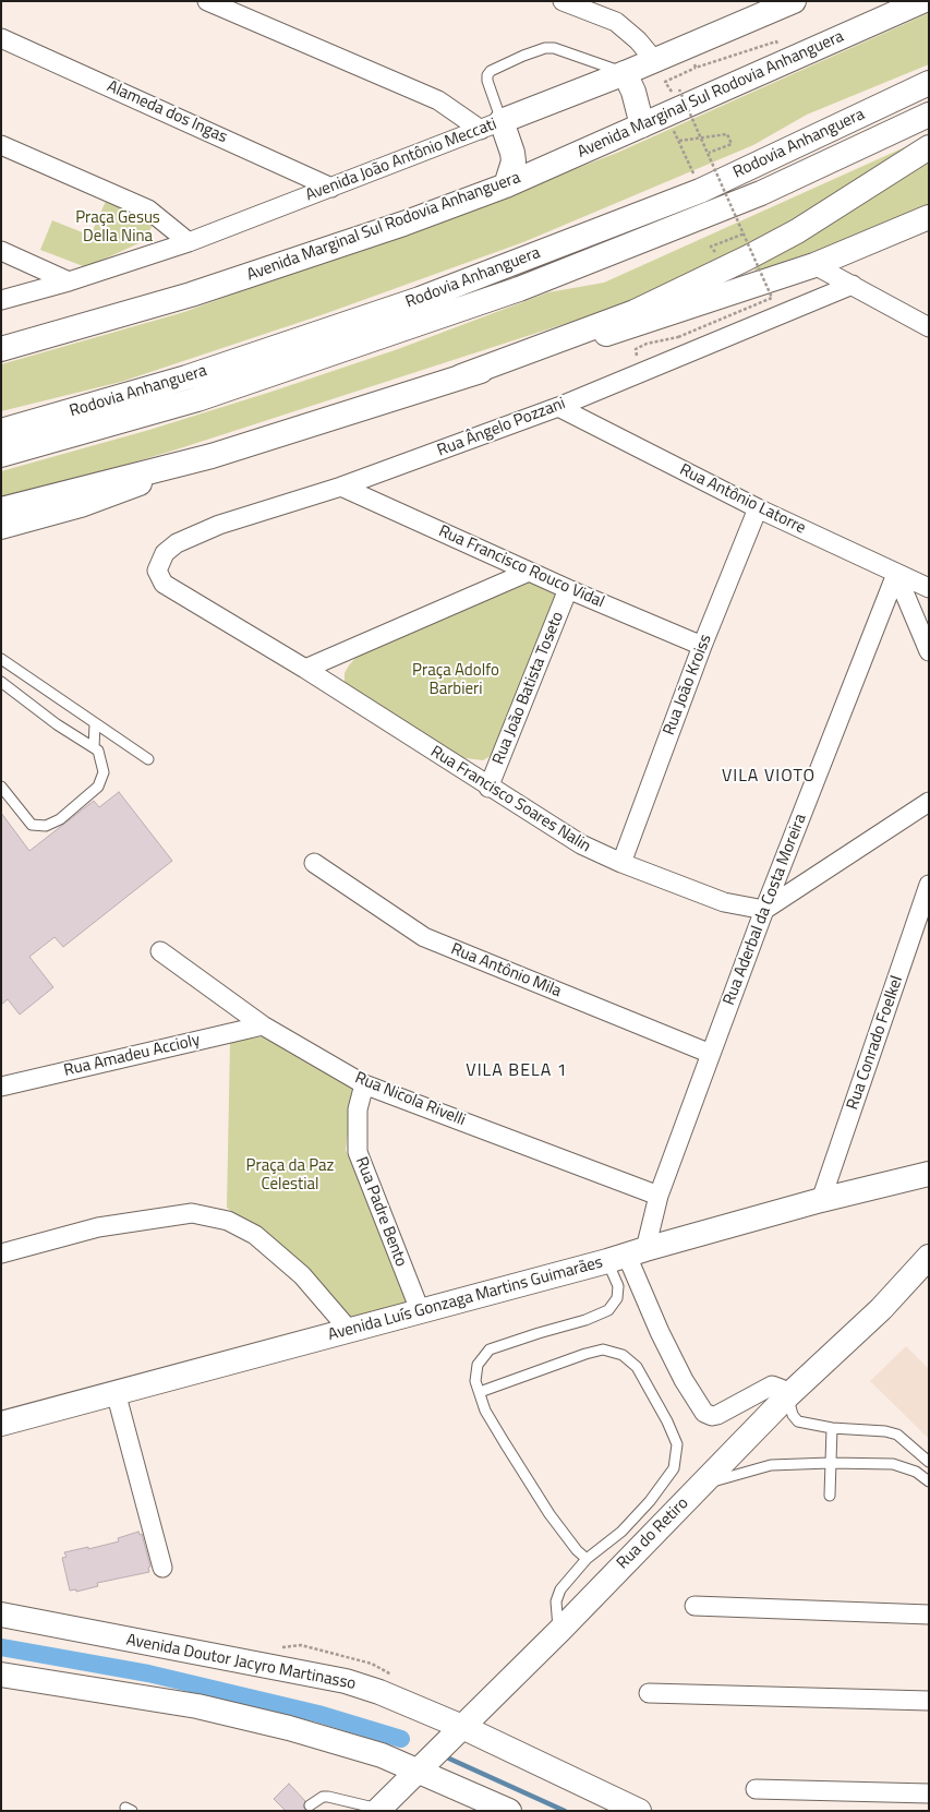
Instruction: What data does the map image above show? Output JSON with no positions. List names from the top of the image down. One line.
{"streets":{"main road":["Avenida Marginal Sul Rodovia Anhanguera","Rodovia Anhanguera","Avenida João Antônio Meccati","Avenida Luís Gonzaga Martins Guimarães","Rua do Retiro","Avenida Doutor Jacyro Martinasso"],"street":["Alameda dos Ingas","Rua Ângelo Pozzani","Rua Antônio Latorre","Rua Francisco Rouco Vidal","Rua João Kroiss","Rua João Batista Toseto","Rua Francisco Soares Nalin","Rua Aderbal da Costa Moreira","Rua Antônio Mila","Rua Conrado Foelkel","Rua Amadeu Accioly","Rua Nicola Rivelli","Rua Padre Bento"]},"crossings":[["Alameda dos Ingas","Avenida João Antônio Meccati"],["Rua Ângelo Pozzani","Rua Antônio Latorre"],["Rua Ângelo Pozzani","Rua Francisco Rouco Vidal"],["Rua Ângelo Pozzani","Rua Francisco Soares Nalin"],["Rua Antônio Latorre","Rua João Kroiss"],["Rua Antônio Latorre","Rua Aderbal da Costa Moreira"],["Rua Francisco Rouco Vidal","Rua João Kroiss"],["Rua Francisco Rouco Vidal","Rua João Batista Toseto"],["Rua João Kroiss","Rua Francisco Soares Nalin"],["Rua João Batista Toseto","Rua Francisco Soares Nalin"],["Rua Francisco Soares Nalin","Rua Aderbal da Costa Moreira"],["Rua Aderbal da Costa Moreira","Rua Antônio Mila"],["Rua Aderbal da Costa Moreira","Rua Nicola Rivelli"],["Rua Aderbal da Costa Moreira","Avenida Luís Gonzaga Martins Guimarães"],["Rua Conrado Foelkel","Avenida Luís Gonzaga Martins Guimarães"],["Rua Amadeu Accioly","Rua Nicola Rivelli"],["Rua Nicola Rivelli","Rua Padre Bento"],["Rua Padre Bento","Avenida Luís Gonzaga Martins Guimarães"],["Rua do Retiro","Avenida Doutor Jacyro Martinasso"]],"districts":["VILA VIOTO","VILA BELA 1"],"parks":["Praça Gesus Della Nina","Praça Adolfo Barbieri","Praça da Paz Celestial"]}
